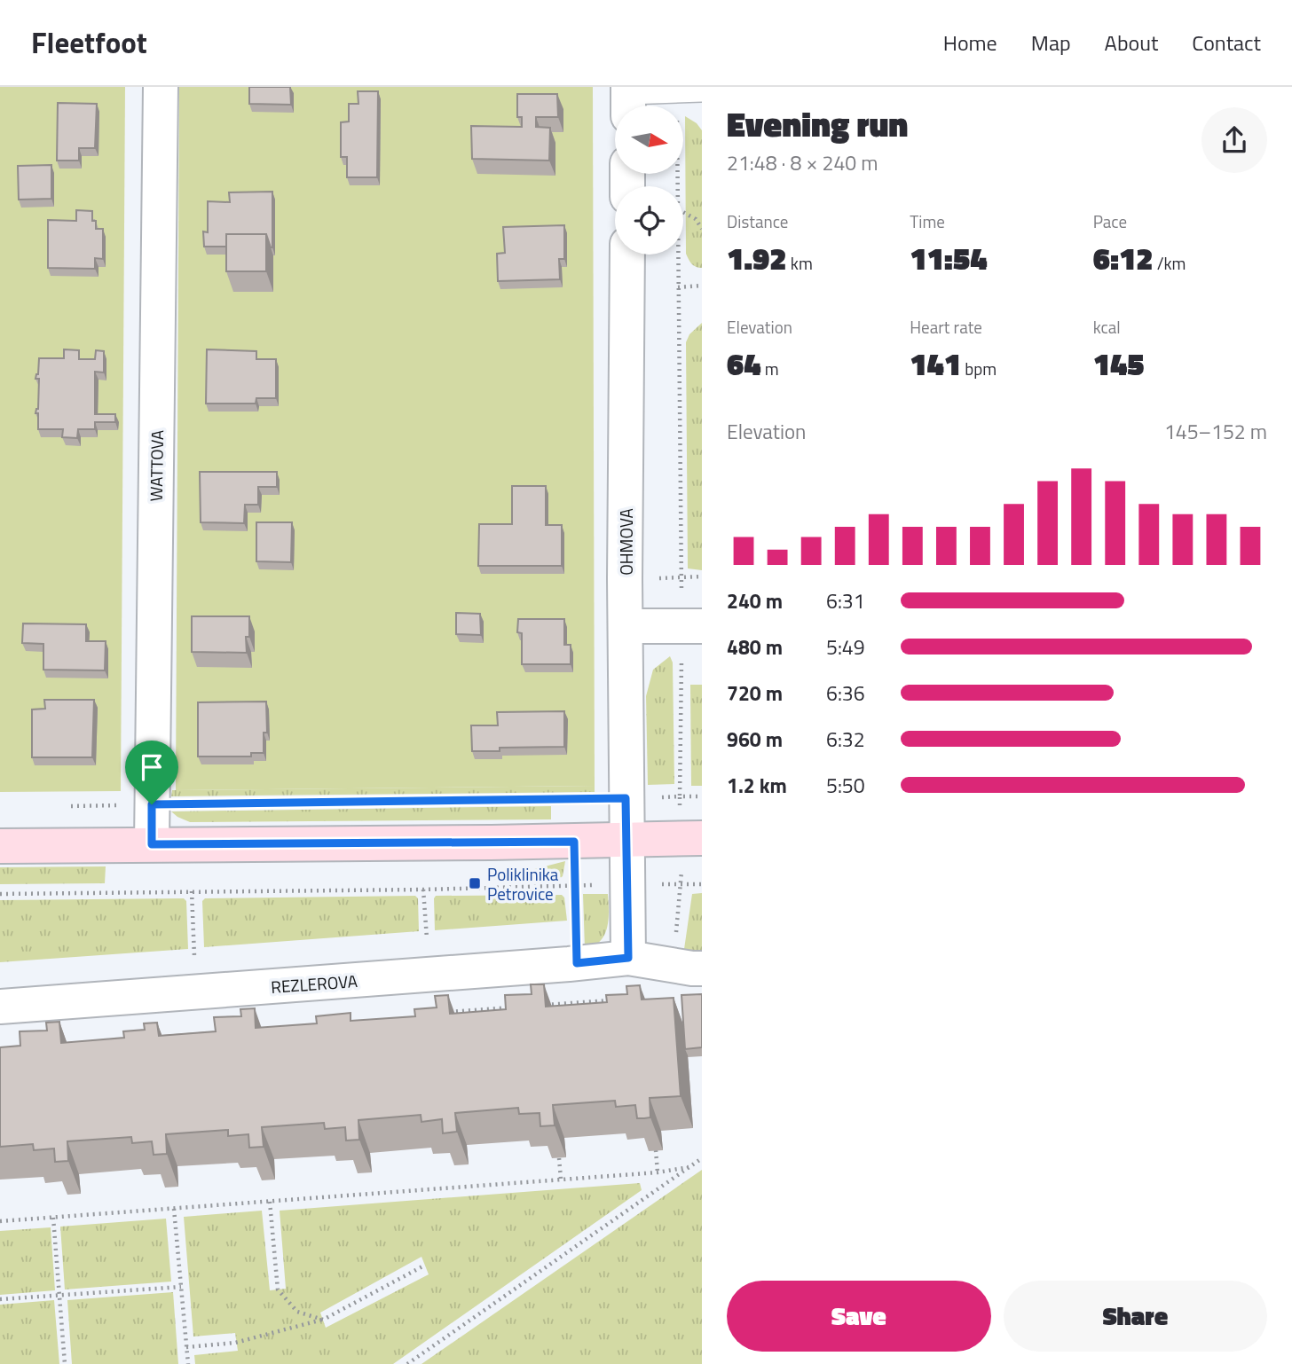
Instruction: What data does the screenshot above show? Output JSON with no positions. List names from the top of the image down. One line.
{"streets":{"street":["WATTOVA","OHMOVA","REZLEROVA"]},"places":{"transit":["Poliklinika Petrovice"]},"north":"right","page":{"header":"Fleetfoot","nav":["Home","Map","About","Contact"],"heading":["Evening run","21:48 · 8 × 240 m"],"stats":[["Distance","1.92 km"],["Time","11:54"],["Pace","6:12 /km"],["Elevation","64 m"],["Heart rate","141 bpm"],["kcal","145"]],"chart":["Elevation","145–152 m"],"list":[{"name":"240 m","note":"6:31"},{"name":"480 m","note":"5:49"},{"name":"720 m","note":"6:36"},{"name":"960 m","note":"6:32"},{"name":"1.2 km","note":"5:50"}],"buttons":["Save","Share"]}}
